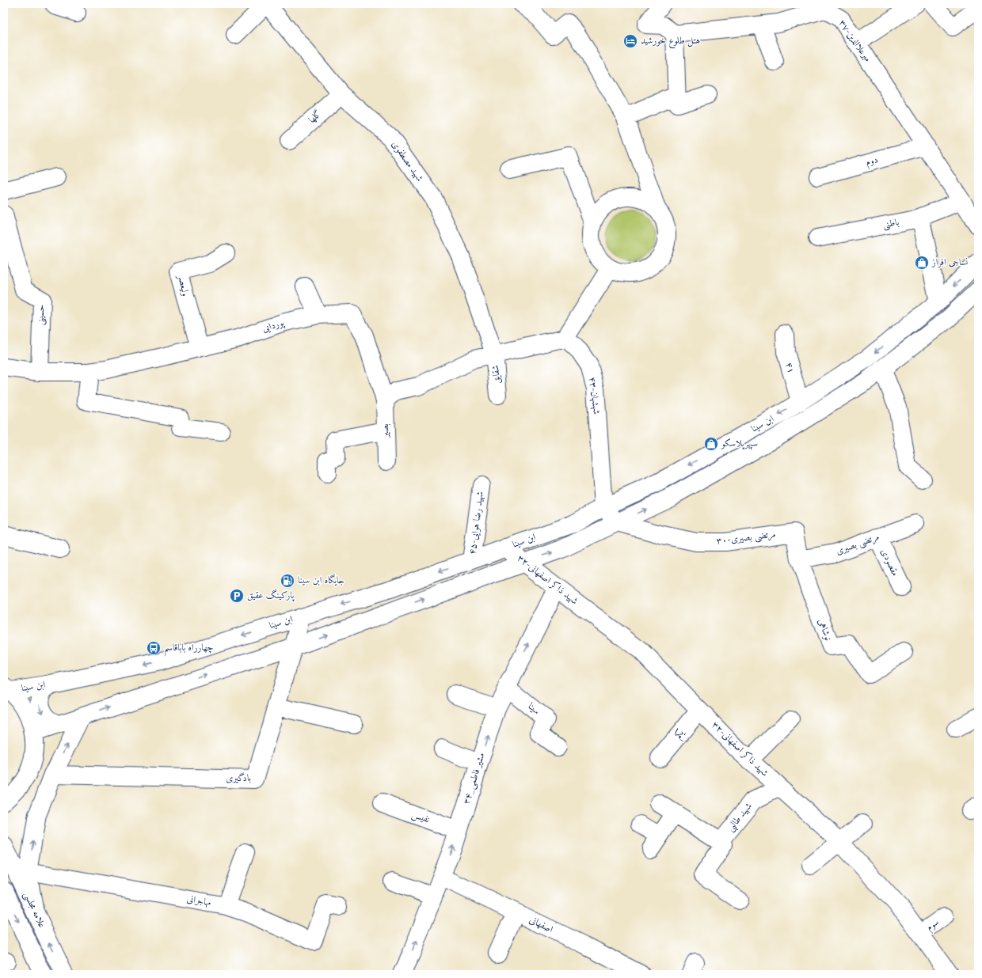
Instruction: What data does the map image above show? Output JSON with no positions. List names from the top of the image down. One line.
{"streets":{"street":["۳۷-میرعلاالدین","گلها","شهید مصطفوی","دوم","باطنی","ولیعصر","حسینی","پوردایی","۴۱","شقایق","۴۳-شهشهان","ابن سینا","بصیر","۴۵-شهید رضا هوایی","۳۰-مرتضی بصیری","مرتضی بصیری","مقصودی","۳۲-شهید ذاکر اصفهانی","نوشاهی","سینا","یکم","بادگیری","۳۴_مشیر فاطمی","نفیس","شهید طالبی","مهاجرانی","علامه مجلسی","اصفهانی","سوم"]},"crossings":[["۳۷-میرعلاالدین","دوم"],["۳۷-میرعلاالدین","باطنی"],["گلها","شهید مصطفوی"],["شهید مصطفوی","شقایق"],["ولیعصر","پوردایی"],["حسینی","پوردایی"],["پوردایی","بصیر"],["۴۱","ابن سینا"],["۴۳-شهشهان","ابن سینا"],["ابن سینا","۴۵-شهید رضا هوایی"],["ابن سینا","۳۰-مرتضی بصیری"],["ابن سینا","۳۲-شهید ذاکر اصفهانی"],["ابن سینا","بادگیری"],["۳۰-مرتضی بصیری","مرتضی بصیری"],["۳۰-مرتضی بصیری","نوشاهی"],["مرتضی بصیری","مقصودی"],["مرتضی بصیری","نوشاهی"],["۳۲-شهید ذاکر اصفهانی","یکم"],["۳۲-شهید ذاکر اصفهانی","۳۴_مشیر فاطمی"],["۳۲-شهید ذاکر اصفهانی","شهید طالبی"],["۳۲-شهید ذاکر اصفهانی","سوم"],["سینا","۳۴_مشیر فاطمی"],["۳۴_مشیر فاطمی","نفیس"],["۳۴_مشیر فاطمی","اصفهانی"]],"one_way":["۳۴_مشیر فاطمی"],"places":{"hotel":["هتل طلوع خورشید"],"shop":["نساجی افراز","سپهرپلاسکو"],"fuel station":["جایگاه ابن سینا"],"parking":["پارکینگ عقیق"],"bus stop":["چهارراه باباقاسم"]}}
